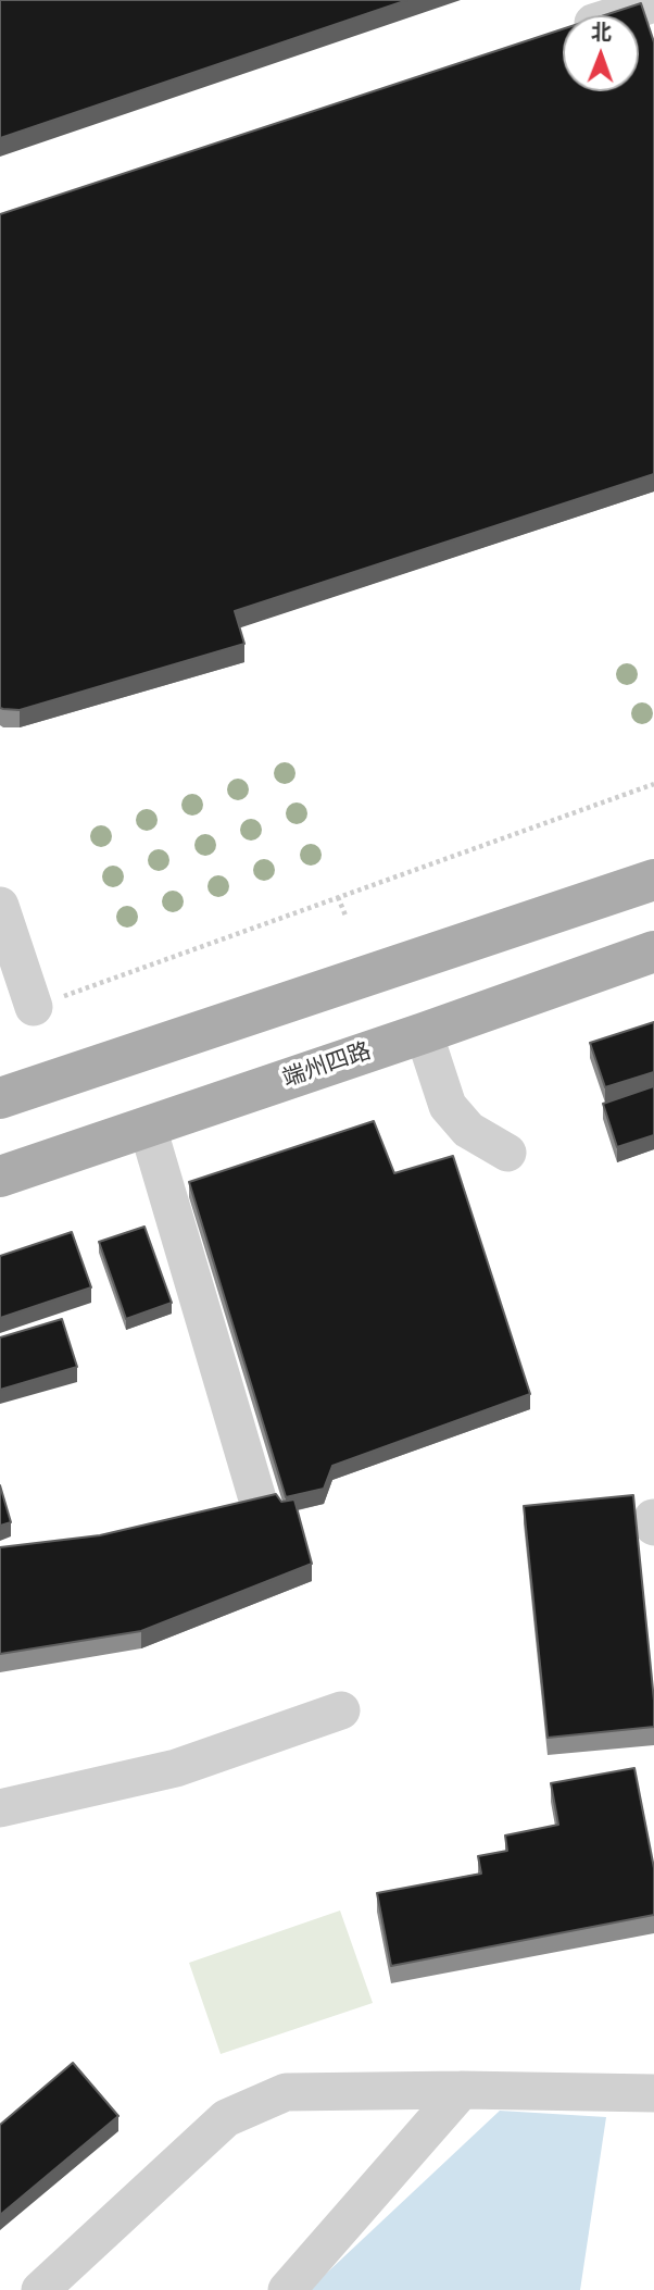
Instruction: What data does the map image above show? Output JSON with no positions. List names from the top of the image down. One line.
{"streets":{"main road":["端州四路"]},"north":"top"}
